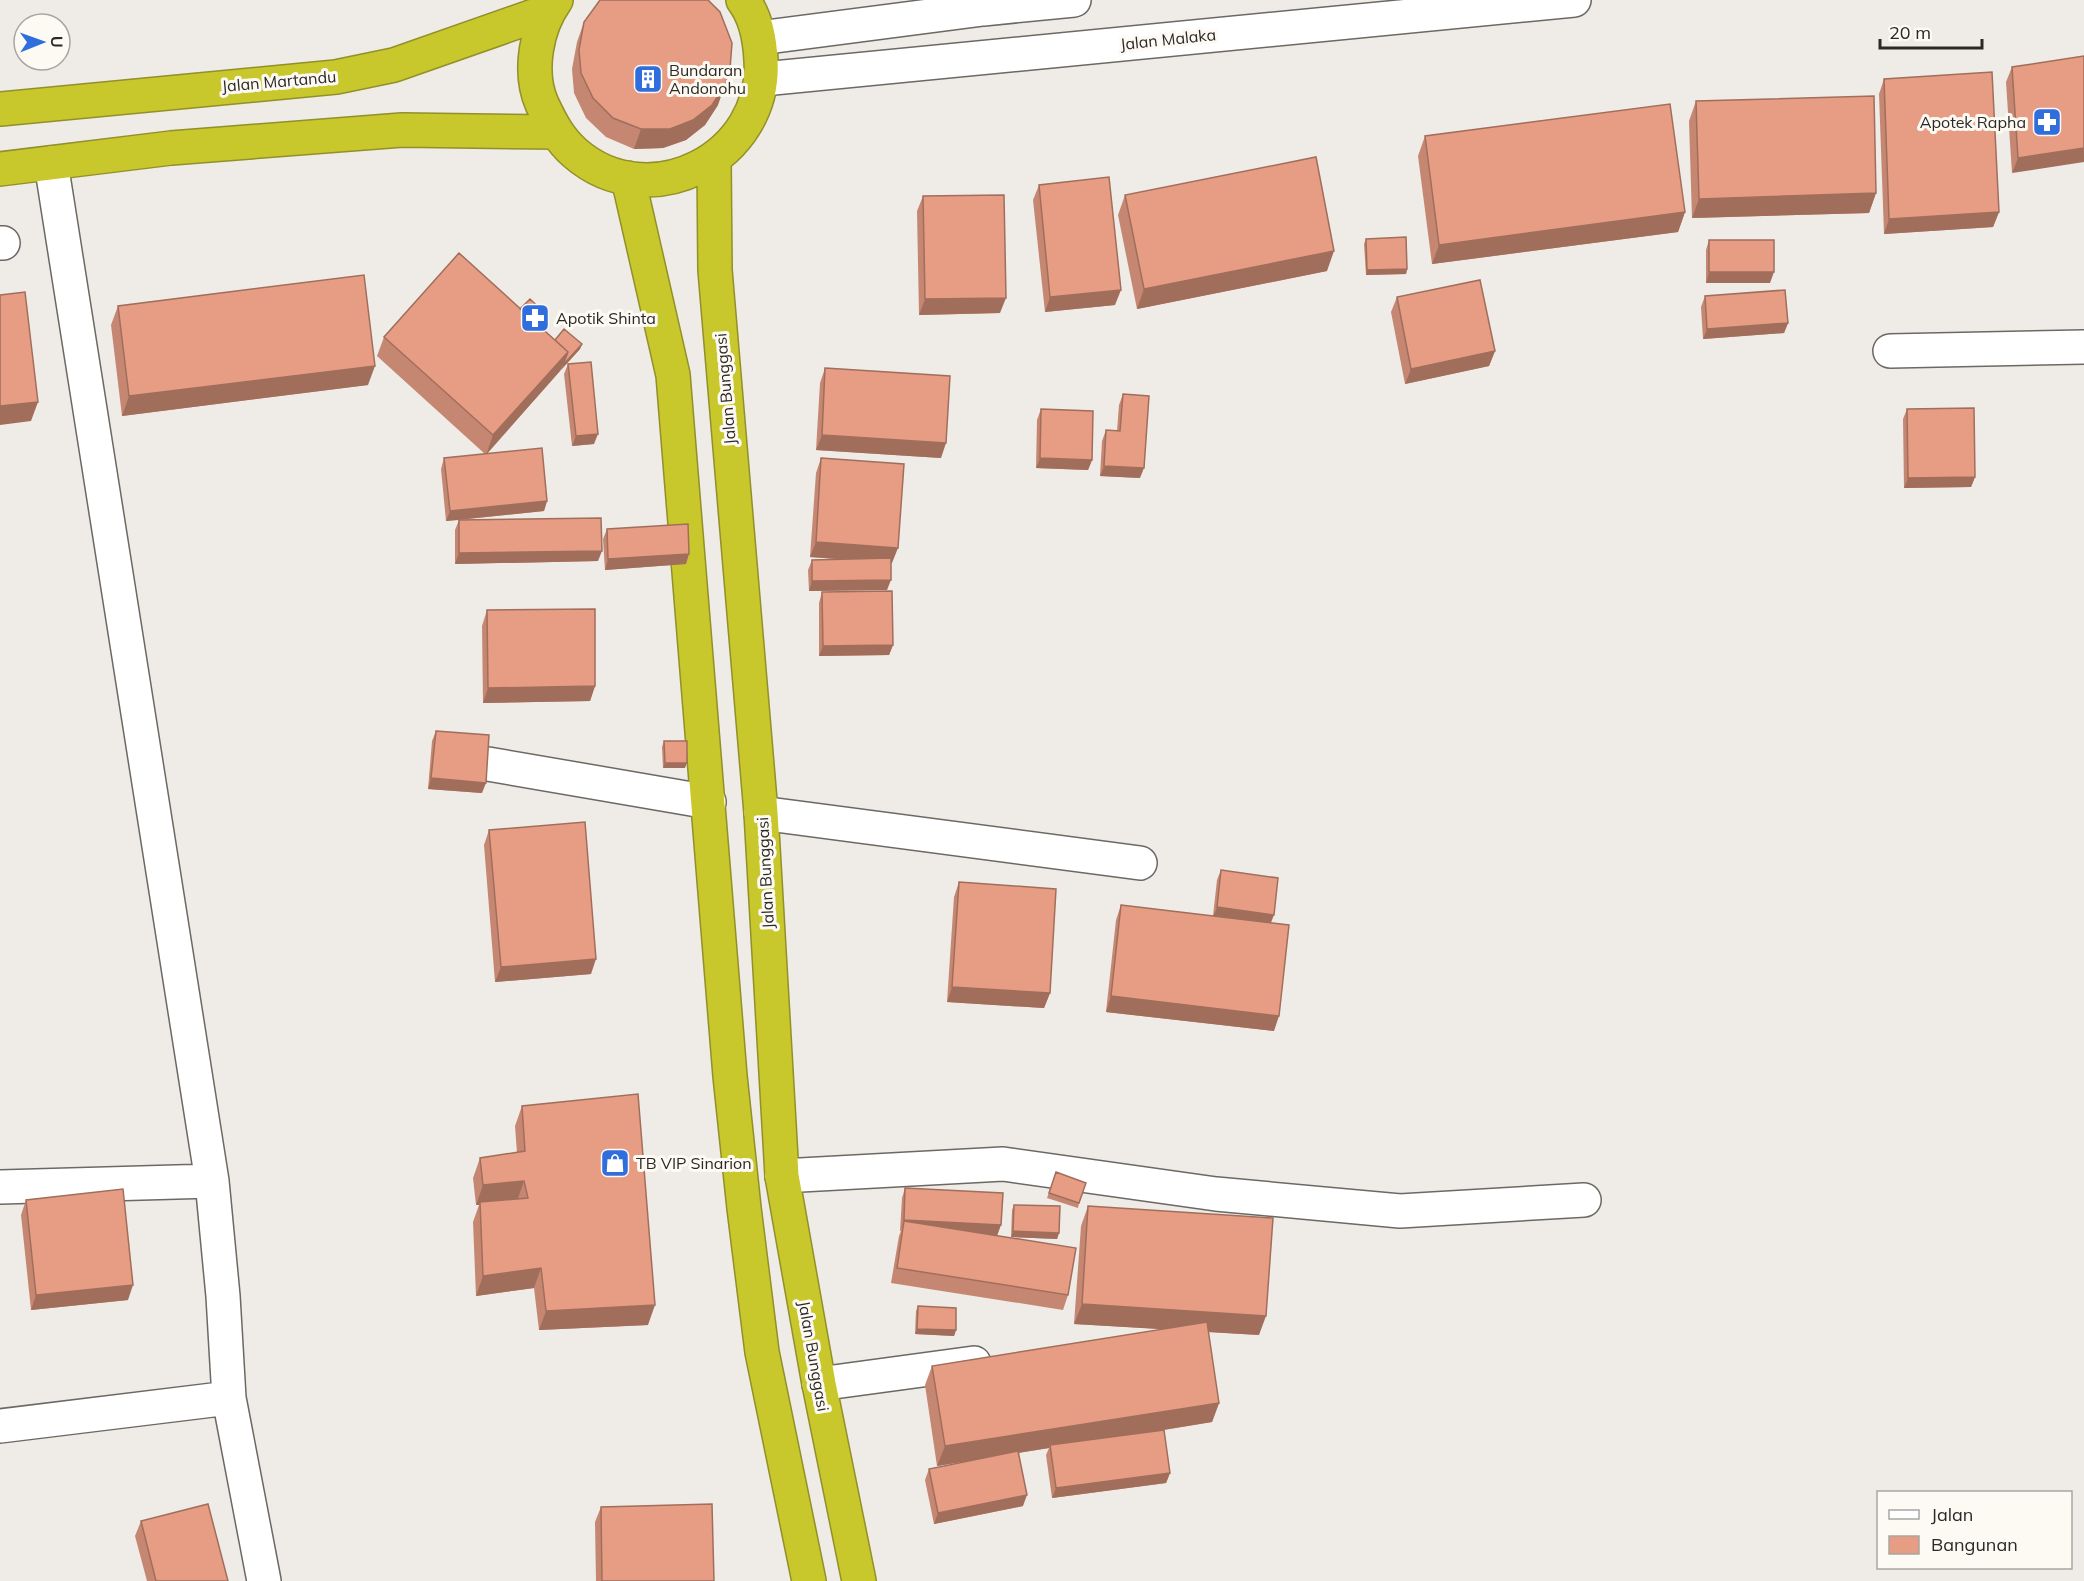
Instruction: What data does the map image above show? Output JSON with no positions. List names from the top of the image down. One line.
{"streets":{"highway":["Jalan Martandu","Jalan Bunggasi"],"street":["Jalan Malaka"]},"places":{"building":["Bundaran Andonohu"],"pharmacy":["Apotek Rapha","Apotik Shinta"],"shop":["TB VIP Sinarion"]},"legend":["Jalan","Bangunan"],"scale_bar":"20 m","north":"right"}
